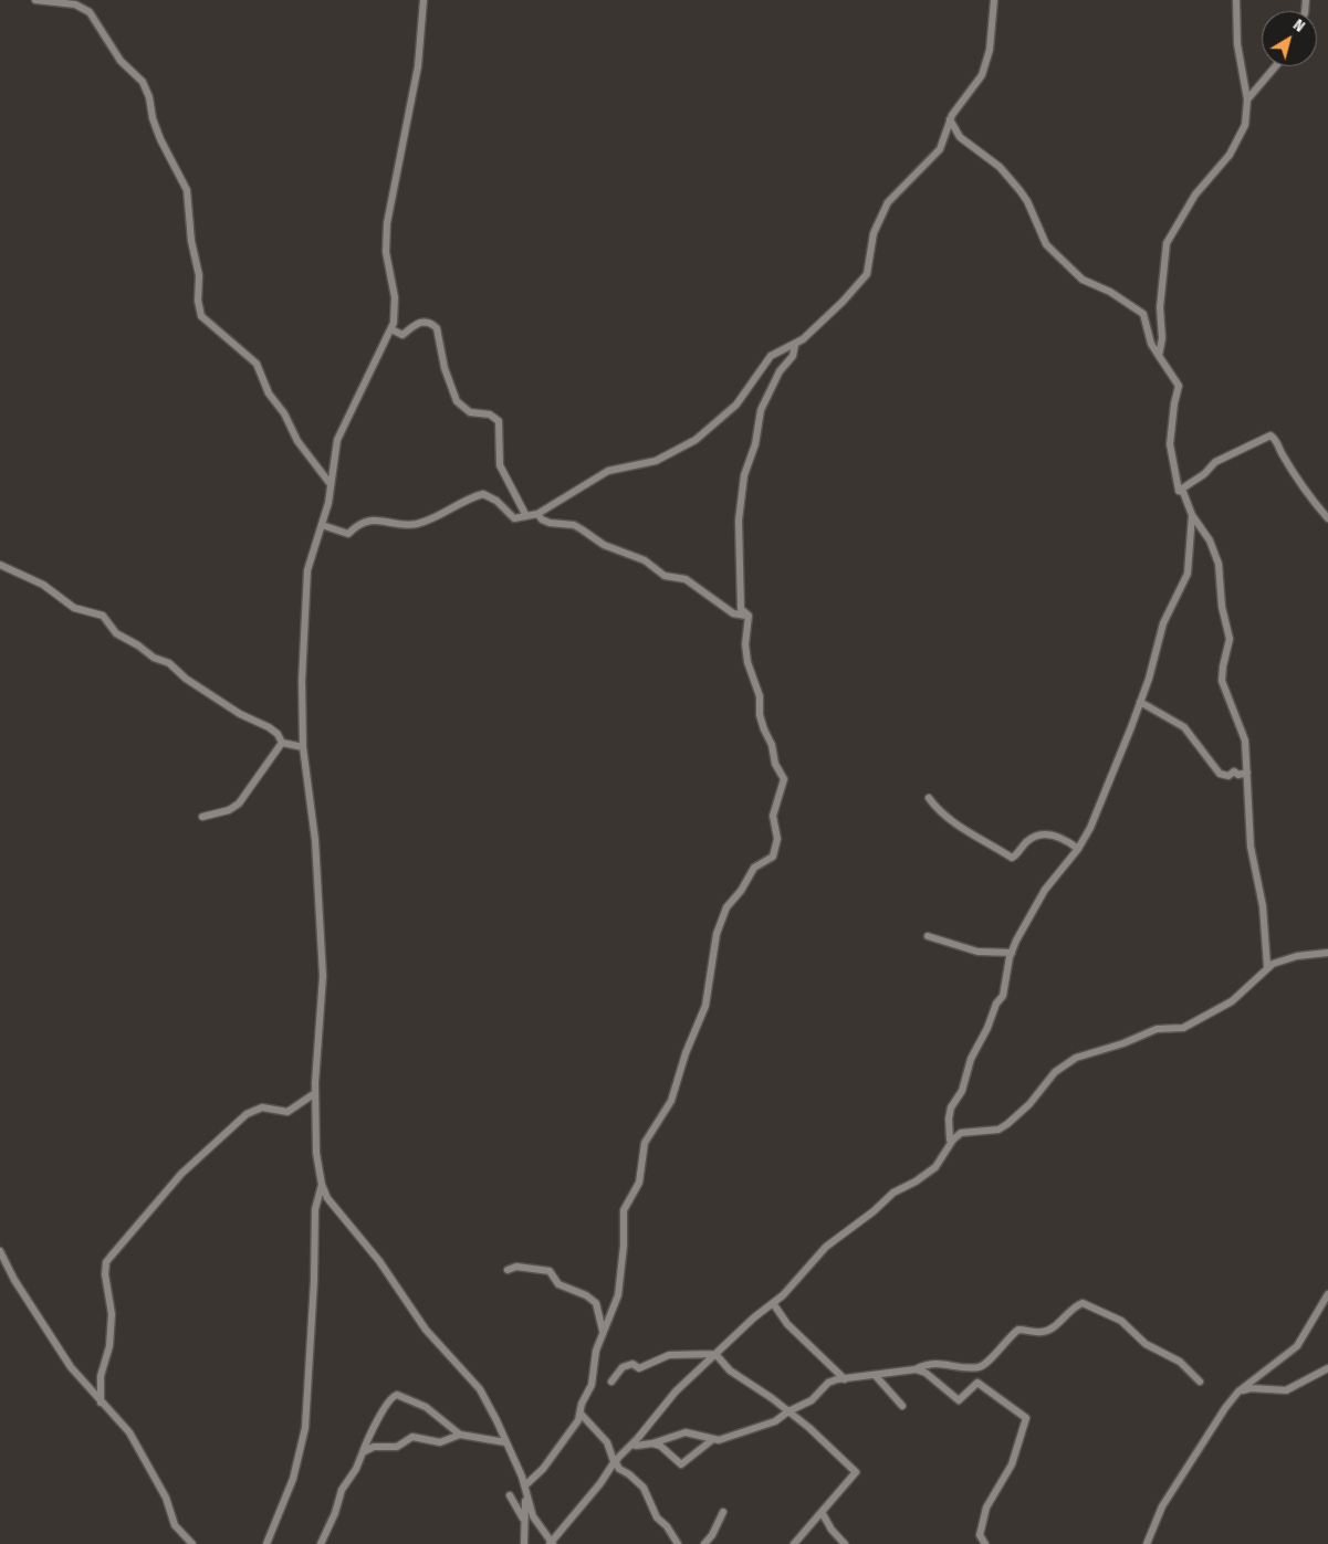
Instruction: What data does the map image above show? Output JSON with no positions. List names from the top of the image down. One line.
{"north":"top right"}
